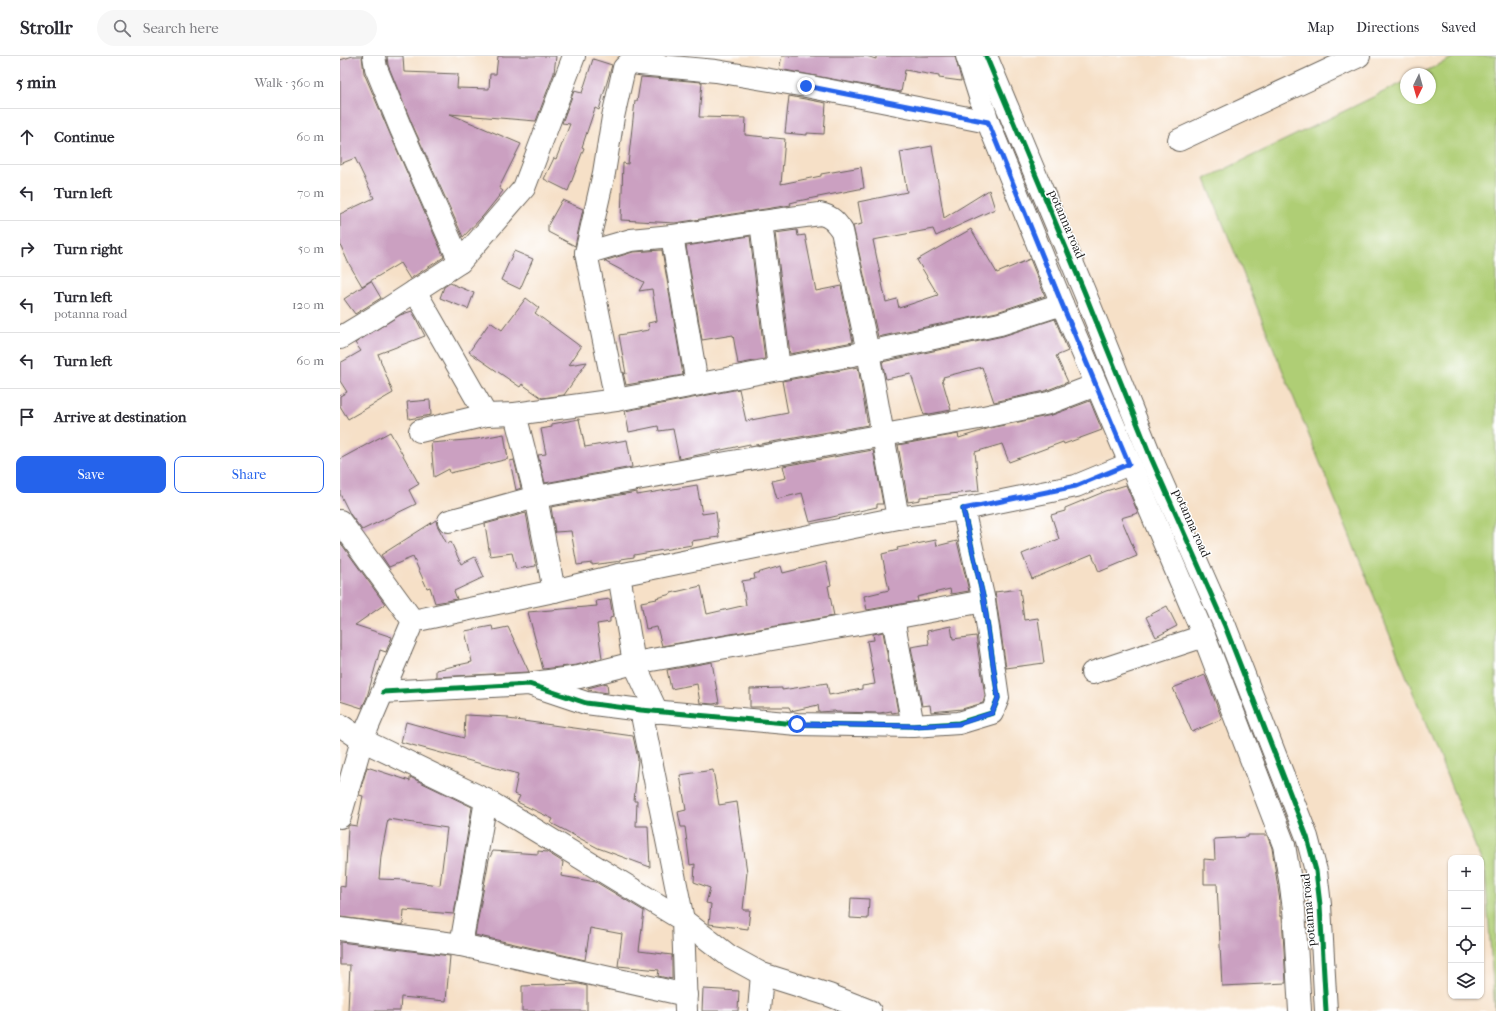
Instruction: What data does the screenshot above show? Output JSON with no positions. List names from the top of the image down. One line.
{"streets":{"street":["potanna road"]},"north":"bottom","page":{"header":"Strollr","search":"Search here","nav":["Map","Directions","Saved"],"heading":["5 min","Walk · 360 m"],"list":[["Continue","60 m"],["Turn left","70 m"],["Turn right","50 m"],["Turn left","potanna road","120 m"],["Turn left","60 m"],"Arrive at destination"],"buttons":["Save","Share"],"map_buttons":["+","−"]}}
